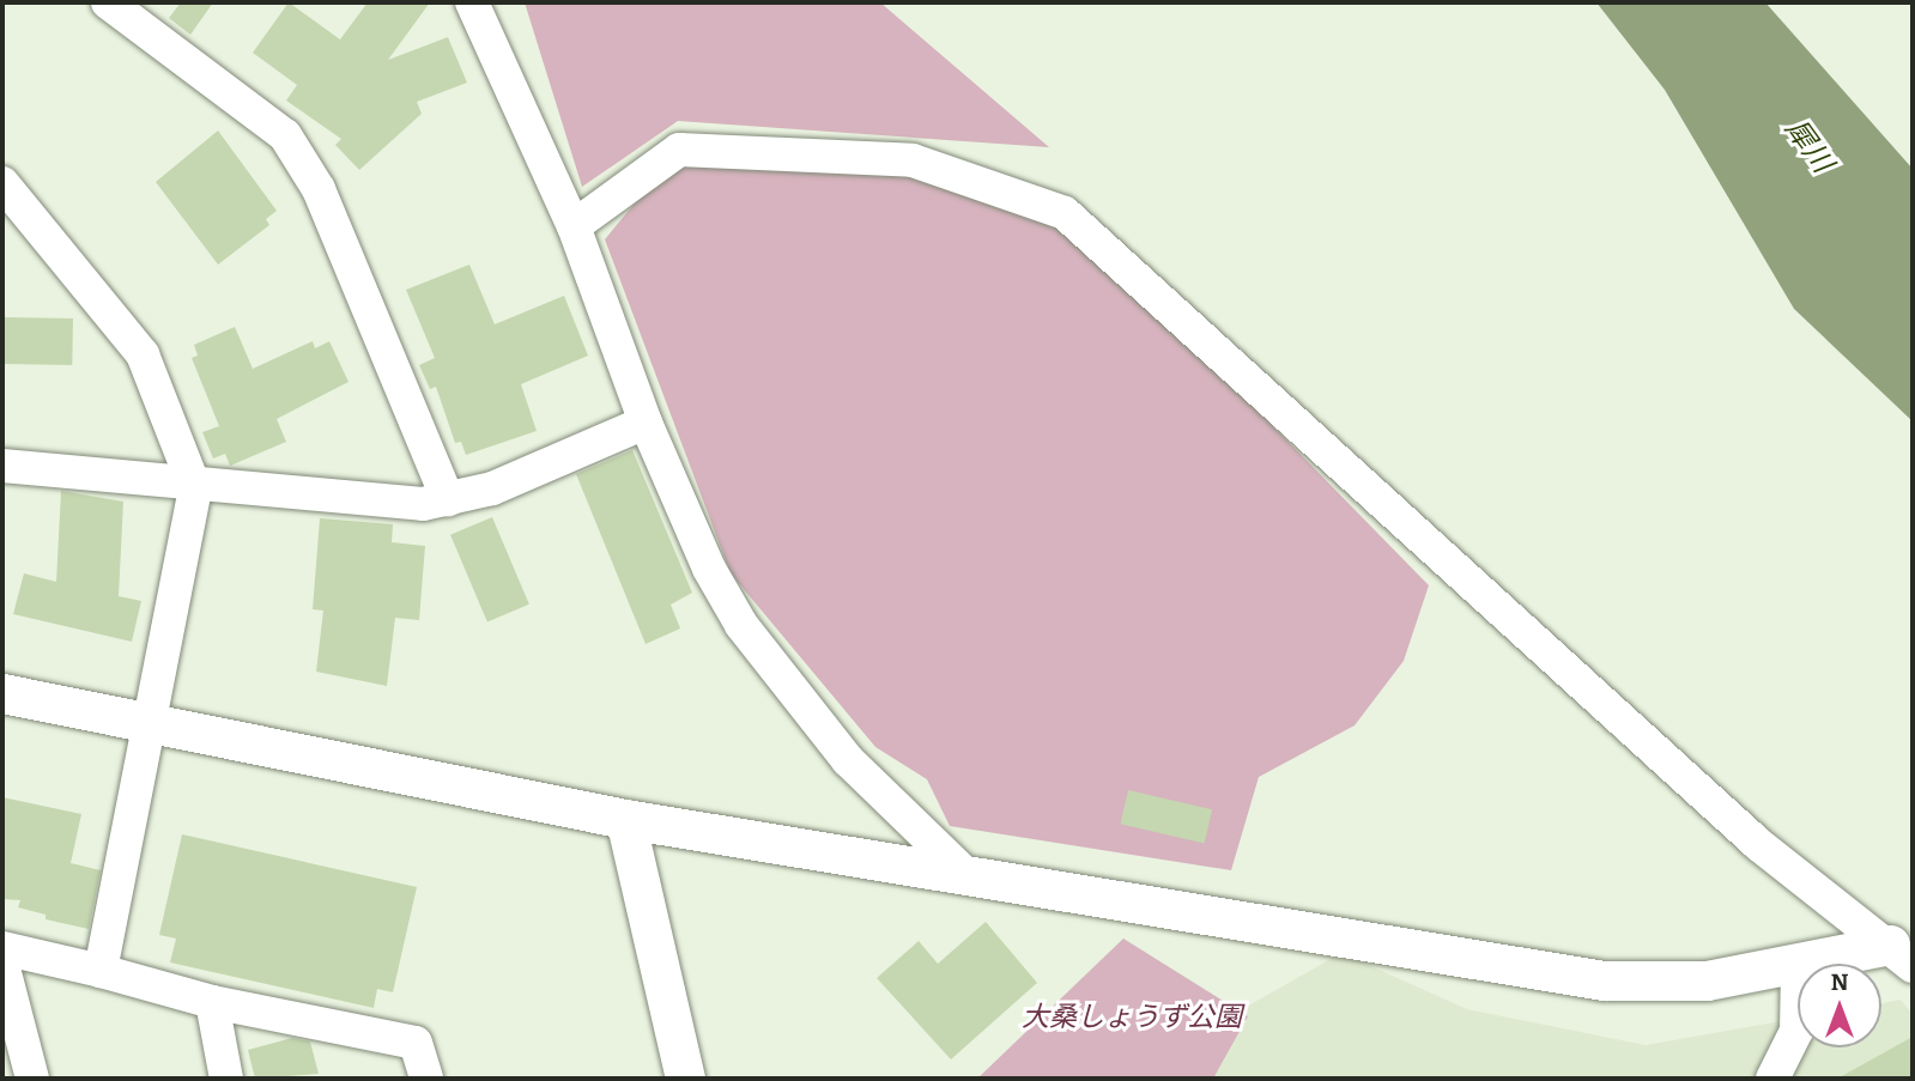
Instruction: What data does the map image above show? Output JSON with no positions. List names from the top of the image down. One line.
{"water":["犀川"],"parks":["大桑しょうず公園"],"north":"top"}
